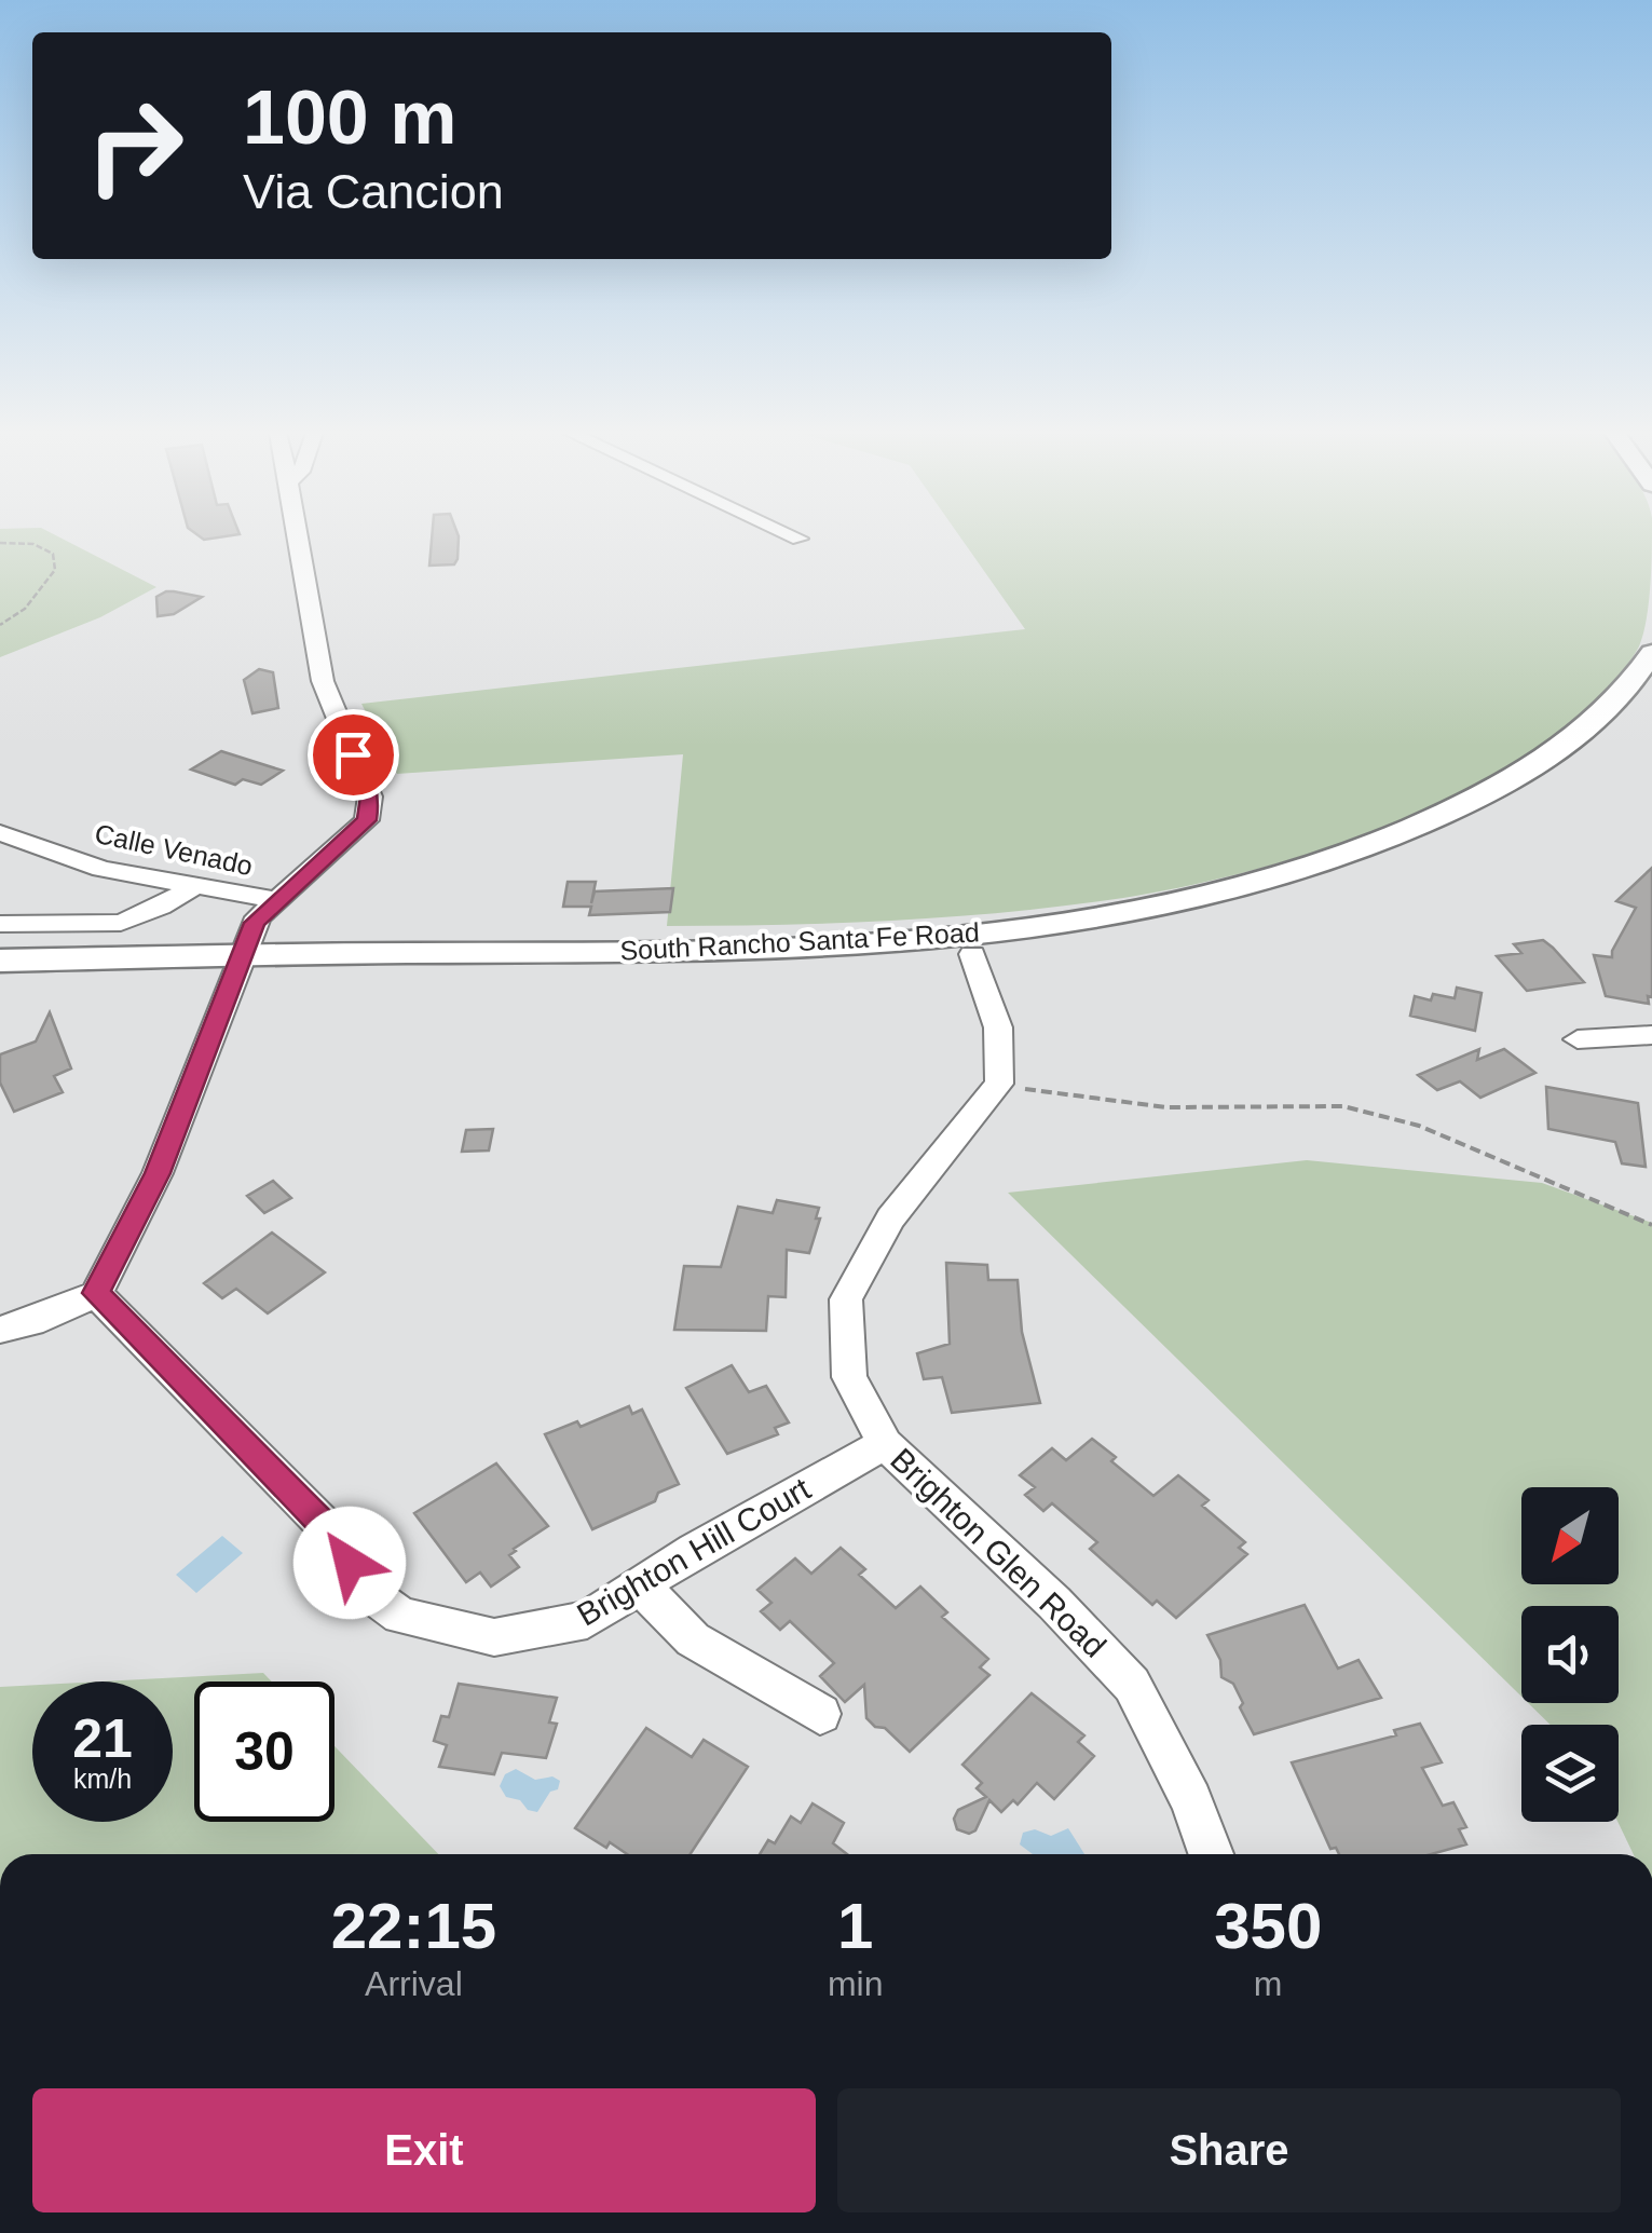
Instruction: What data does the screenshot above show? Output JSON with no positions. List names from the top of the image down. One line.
{"streets":{"main road":["South Rancho Santa Fe Road"],"street":["Calle Venado","Brighton Hill Court","Brighton Glen Road"]},"crossings":[["Brighton Hill Court","Brighton Glen Road"]],"north":"bottom left","page":{"turn":["100 m","Via Cancion"],"speed":"21 km/h","limit":"30","eta":["22:15","Arrival","1","min","350","m"],"buttons":["Exit","Share"]}}
